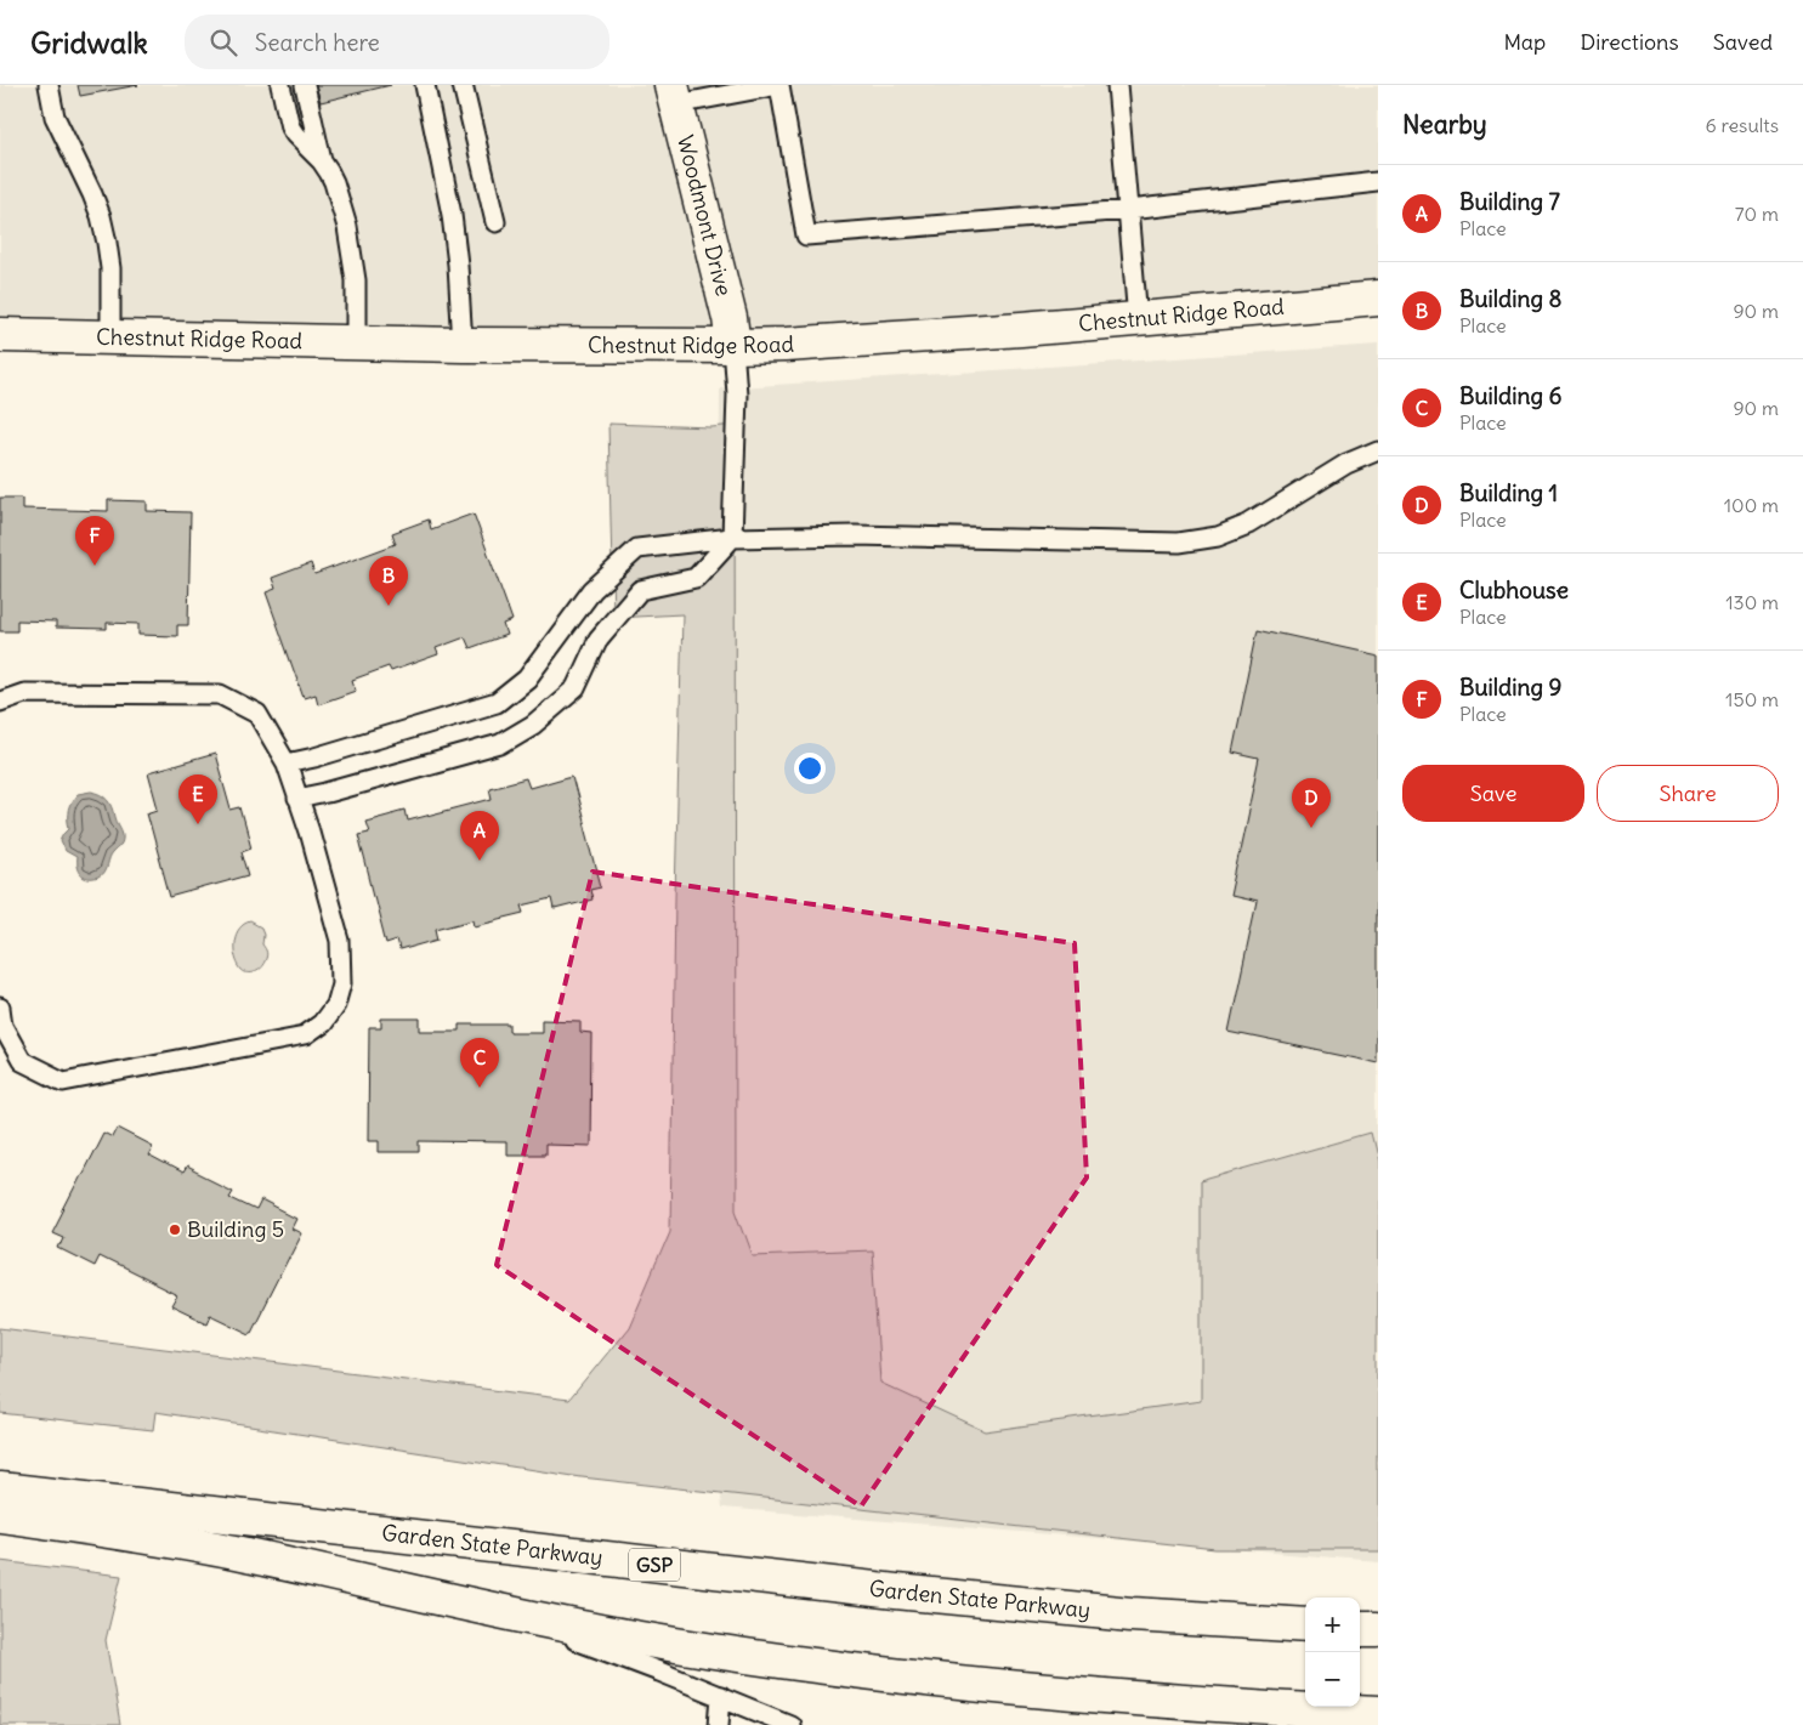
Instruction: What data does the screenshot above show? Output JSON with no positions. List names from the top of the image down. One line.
{"streets":{"main road":["Woodmont Drive","Chestnut Ridge Road","Garden State Parkway","GSP"]},"crossings":[["Woodmont Drive","Chestnut Ridge Road"]],"places":["Building 5"],"page":{"header":"Gridwalk","search":"Search here","nav":["Map","Directions","Saved"],"heading":["Nearby","6 results"],"list":[{"mark":"A","name":"Building 7","note":"Place","value":"70 m"},{"mark":"B","name":"Building 8","note":"Place","value":"90 m"},{"mark":"C","name":"Building 6","note":"Place","value":"90 m"},{"mark":"D","name":"Building 1","note":"Place","value":"100 m"},{"mark":"E","name":"Clubhouse","note":"Place","value":"130 m"},{"mark":"F","name":"Building 9","note":"Place","value":"150 m"}],"pins":["F","B","E","D","A","C"],"buttons":["Save","Share"],"map_buttons":["+","−"]}}
